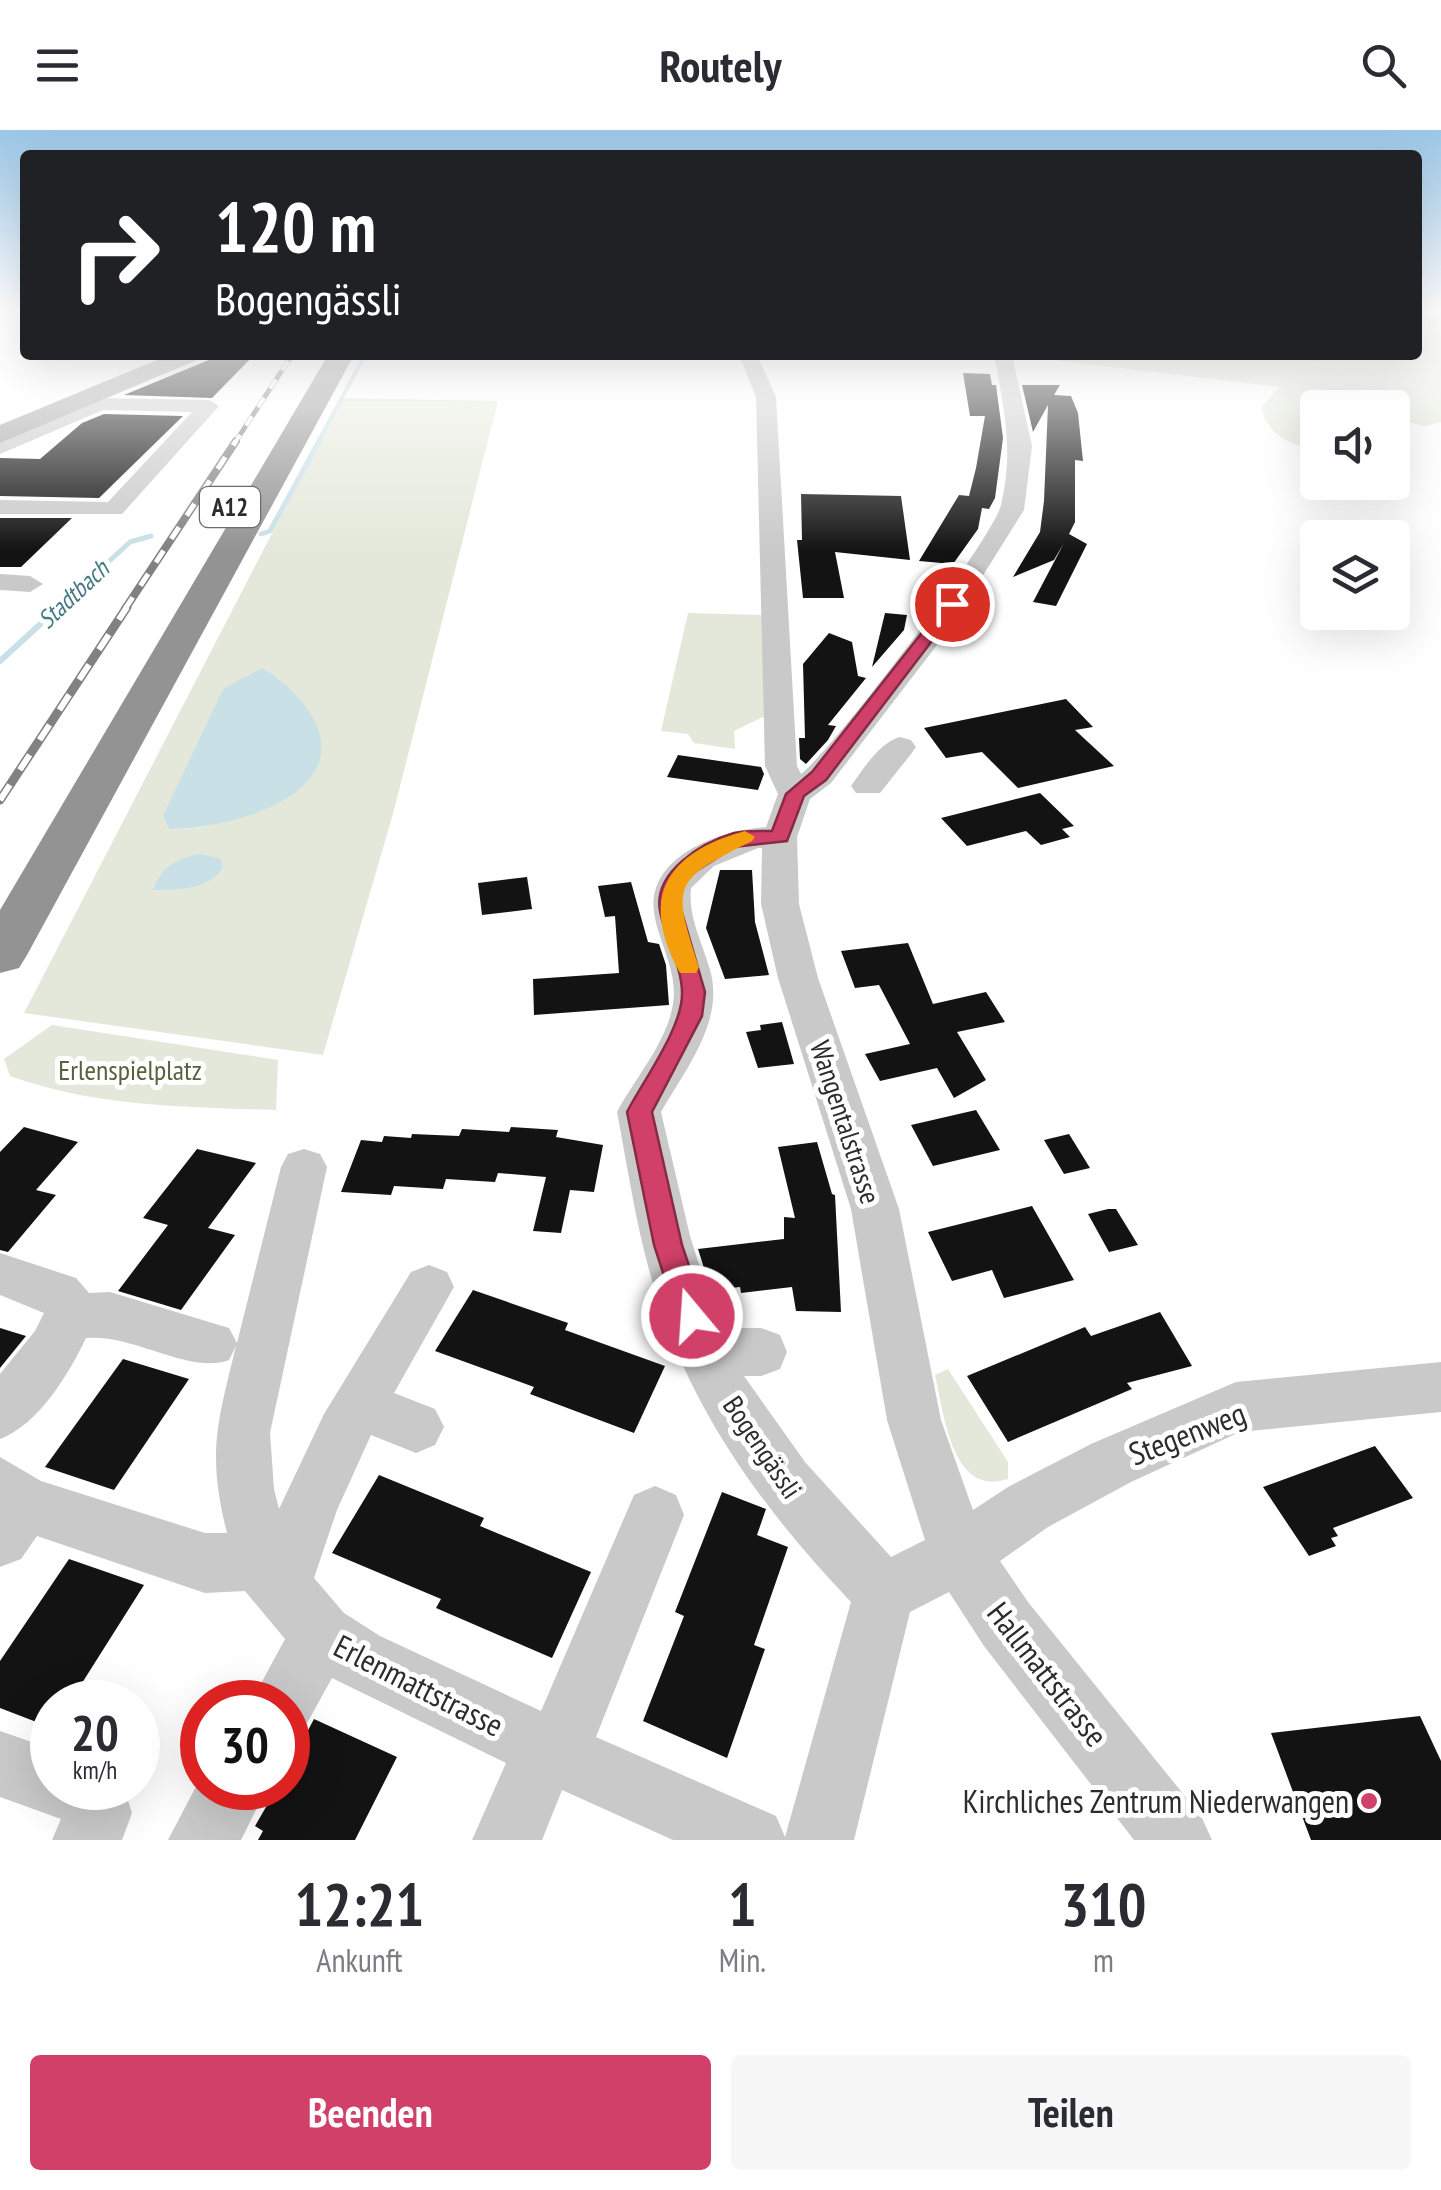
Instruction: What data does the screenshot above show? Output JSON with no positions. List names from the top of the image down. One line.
{"streets":{"highway":["A12"],"street":["Wangentalstrasse","Stegenweg","Bogengässli","Hallmattstrasse","Erlenmattstrasse"]},"crossings":[["Wangentalstrasse","Stegenweg"],["Wangentalstrasse","Bogengässli"],["Wangentalstrasse","Hallmattstrasse"],["Stegenweg","Hallmattstrasse"]],"water":["Stadtbach"],"parks":["Erlenspielplatz"],"places":["Kirchliches Zentrum Niederwangen"],"page":{"header":"Routely","turn":["120 m","Bogengässli"],"speed":"20 km/h","limit":"30","eta":["12:21","Ankunft","1","Min.","310","m"],"buttons":["Beenden","Teilen"]}}
